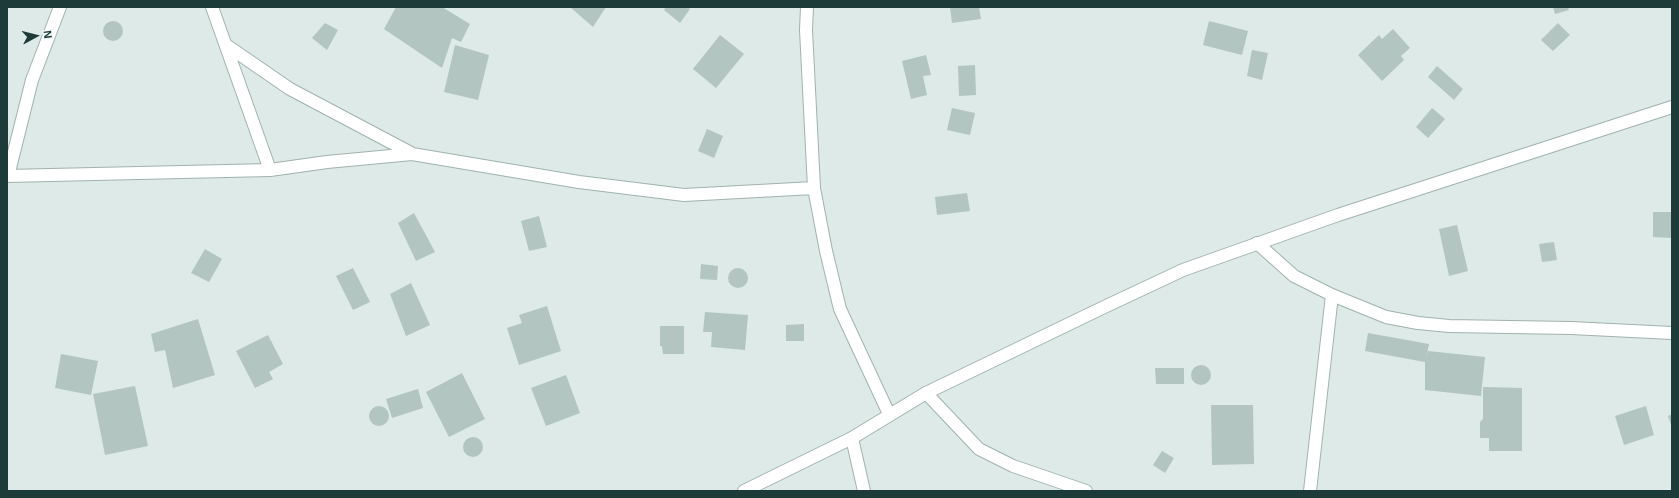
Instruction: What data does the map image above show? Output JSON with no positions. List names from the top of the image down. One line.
{"north":"right"}
